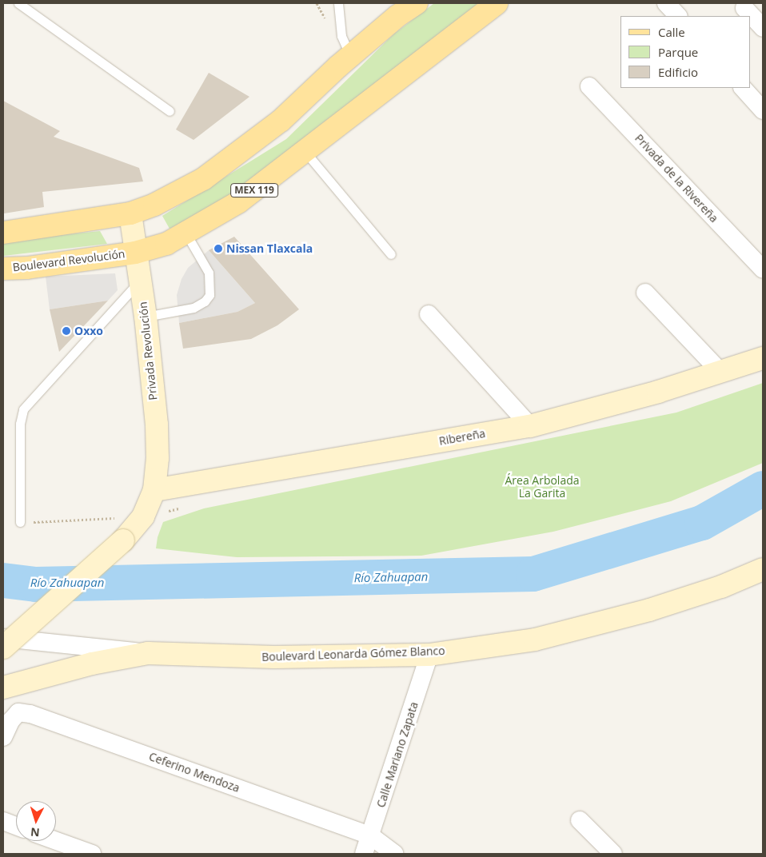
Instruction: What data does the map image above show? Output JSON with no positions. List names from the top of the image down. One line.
{"streets":{"main road":["MEX 119","Boulevard Revolución"],"street":["Privada de la Rivereña","Privada Revolución","Ribereña","Boulevard Leonarda Gómez Blanco","Calle Mariano Zapata","Ceferino Mendoza"]},"crossings":[["MEX 119","Boulevard Revolución"],["MEX 119","Privada Revolución"],["Boulevard Revolución","Privada Revolución"],["Privada Revolución","Ribereña"],["Boulevard Leonarda Gómez Blanco","Calle Mariano Zapata"],["Calle Mariano Zapata","Ceferino Mendoza"]],"water":["Río Zahuapan"],"parks":["Área Arbolada La Garita"],"places":["Nissan Tlaxcala","Oxxo"],"legend":["Calle","Parque","Edificio"],"north":"bottom"}
